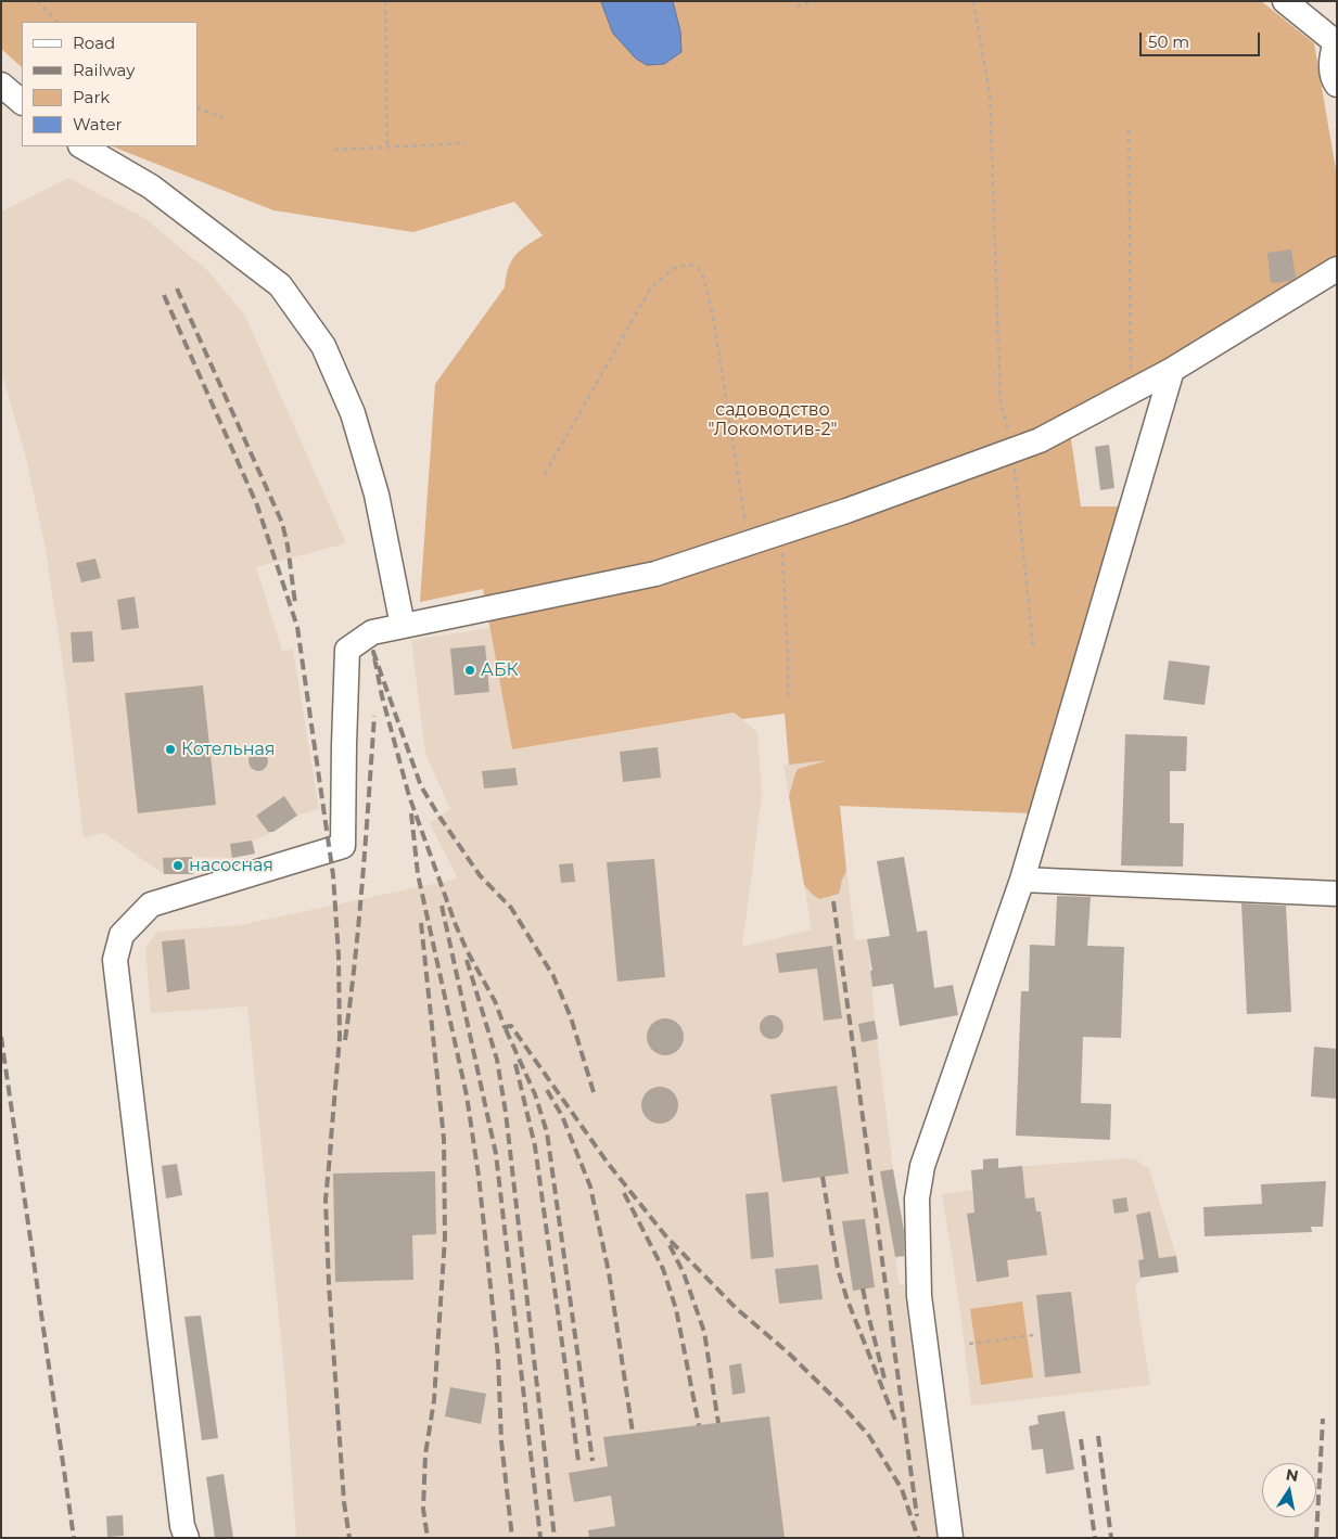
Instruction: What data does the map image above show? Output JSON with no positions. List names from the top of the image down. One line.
{"parks":["садоводство \"Локомотив-2\""],"places":["АБК","Котельная","насосная"],"legend":["Road","Railway","Park","Water"],"scale_bar":"50 m","north":"top"}
